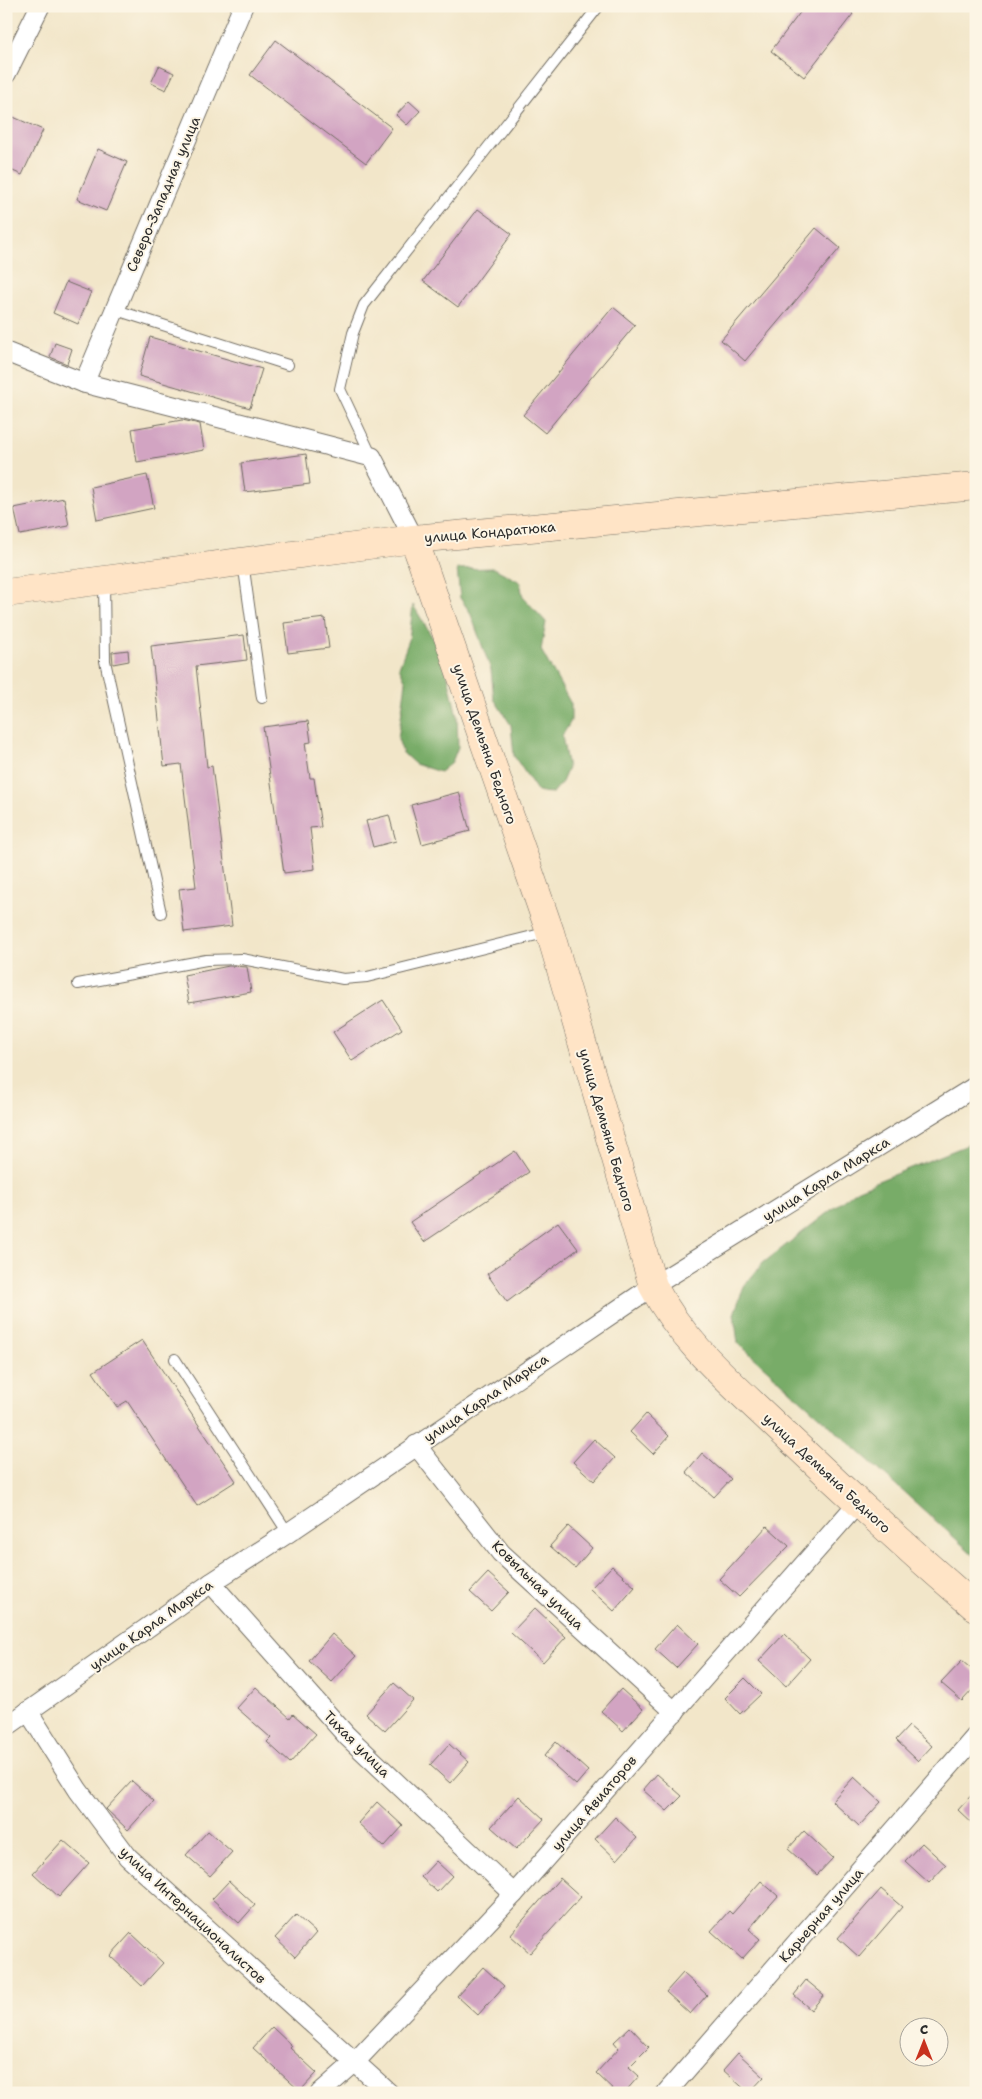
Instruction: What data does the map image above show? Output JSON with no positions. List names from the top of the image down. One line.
{"streets":{"street":["Северо-Западная улица","улица Кондратюка","улица Демьяна Бедного","улица Карла Маркса","Ковыльная улица","Тихая улица","улица Авиаторов","улица Интернационалистов","Карьерная улица"]},"crossings":[["улица Кондратюка","улица Демьяна Бедного"],["улица Демьяна Бедного","улица Карла Маркса"],["улица Демьяна Бедного","улица Авиаторов"],["улица Карла Маркса","Ковыльная улица"],["улица Карла Маркса","Тихая улица"],["улица Карла Маркса","улица Интернационалистов"],["Ковыльная улица","улица Авиаторов"],["Тихая улица","улица Авиаторов"],["улица Авиаторов","улица Интернационалистов"]],"north":"top"}
